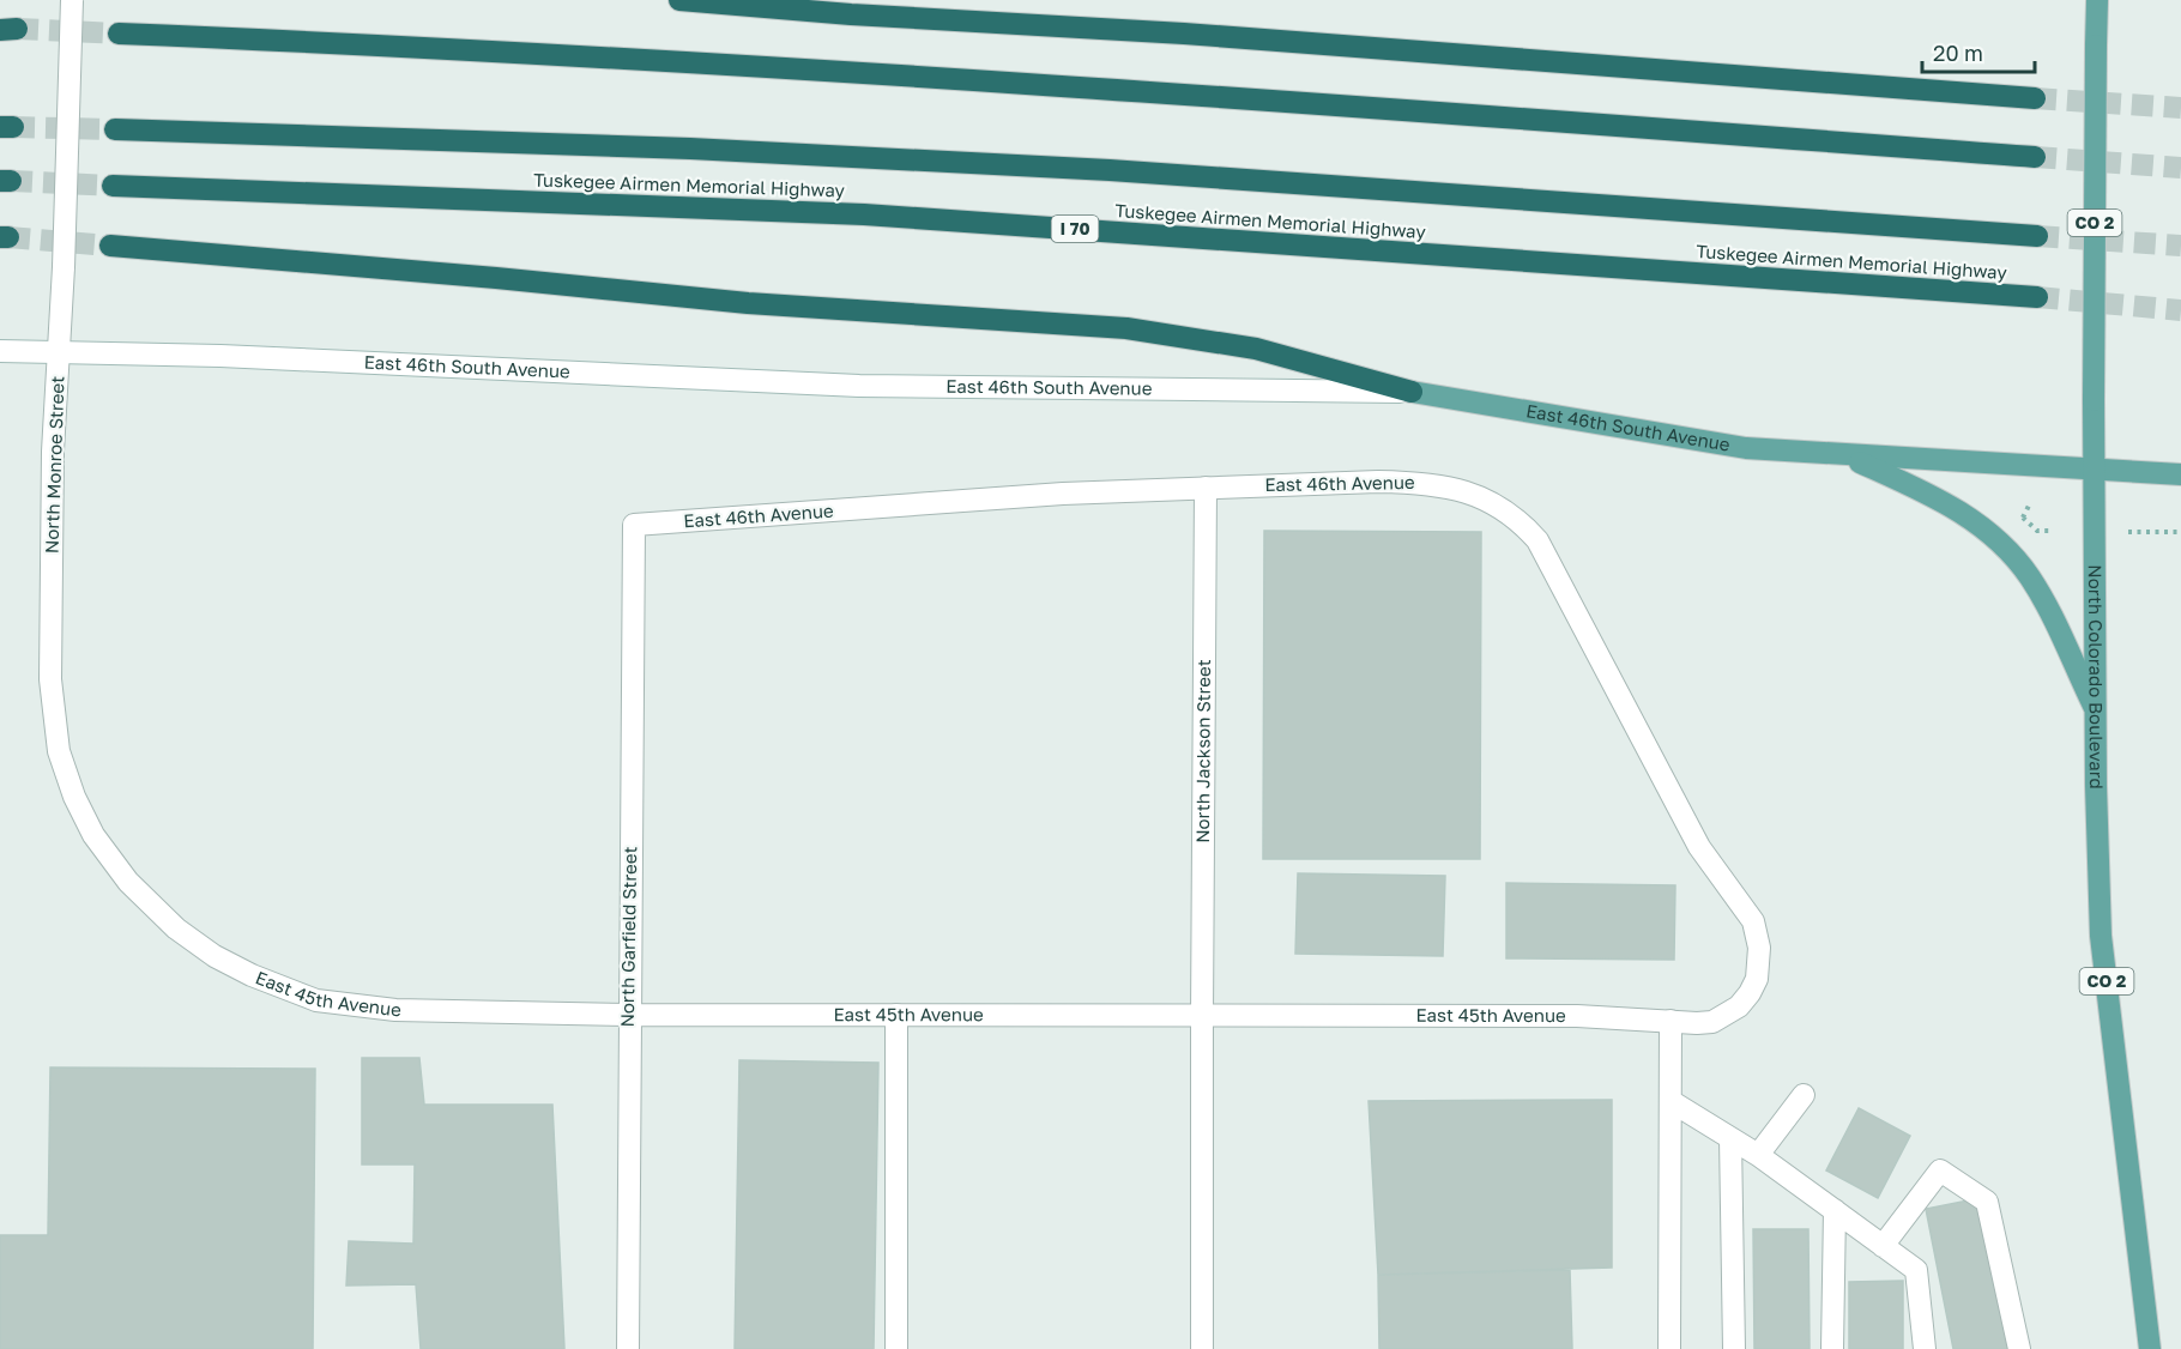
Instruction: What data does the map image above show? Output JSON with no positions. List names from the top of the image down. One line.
{"streets":{"highway":["Tuskegee Airmen Memorial Highway","I 70"],"main road":["CO 2","East 46th South Avenue","North Colorado Boulevard"],"street":["North Monroe Street","East 46th Avenue","North Jackson Street","North Garfield Street","East 45th Avenue"]},"crossings":[["East 46th South Avenue","North Monroe Street"],["East 46th South Avenue","North Colorado Boulevard"],["North Monroe Street","East 45th Avenue"],["East 46th Avenue","North Jackson Street"],["East 46th Avenue","North Garfield Street"],["East 46th Avenue","East 45th Avenue"],["North Jackson Street","East 45th Avenue"],["North Garfield Street","East 45th Avenue"]],"scale_bar":"20 m"}
